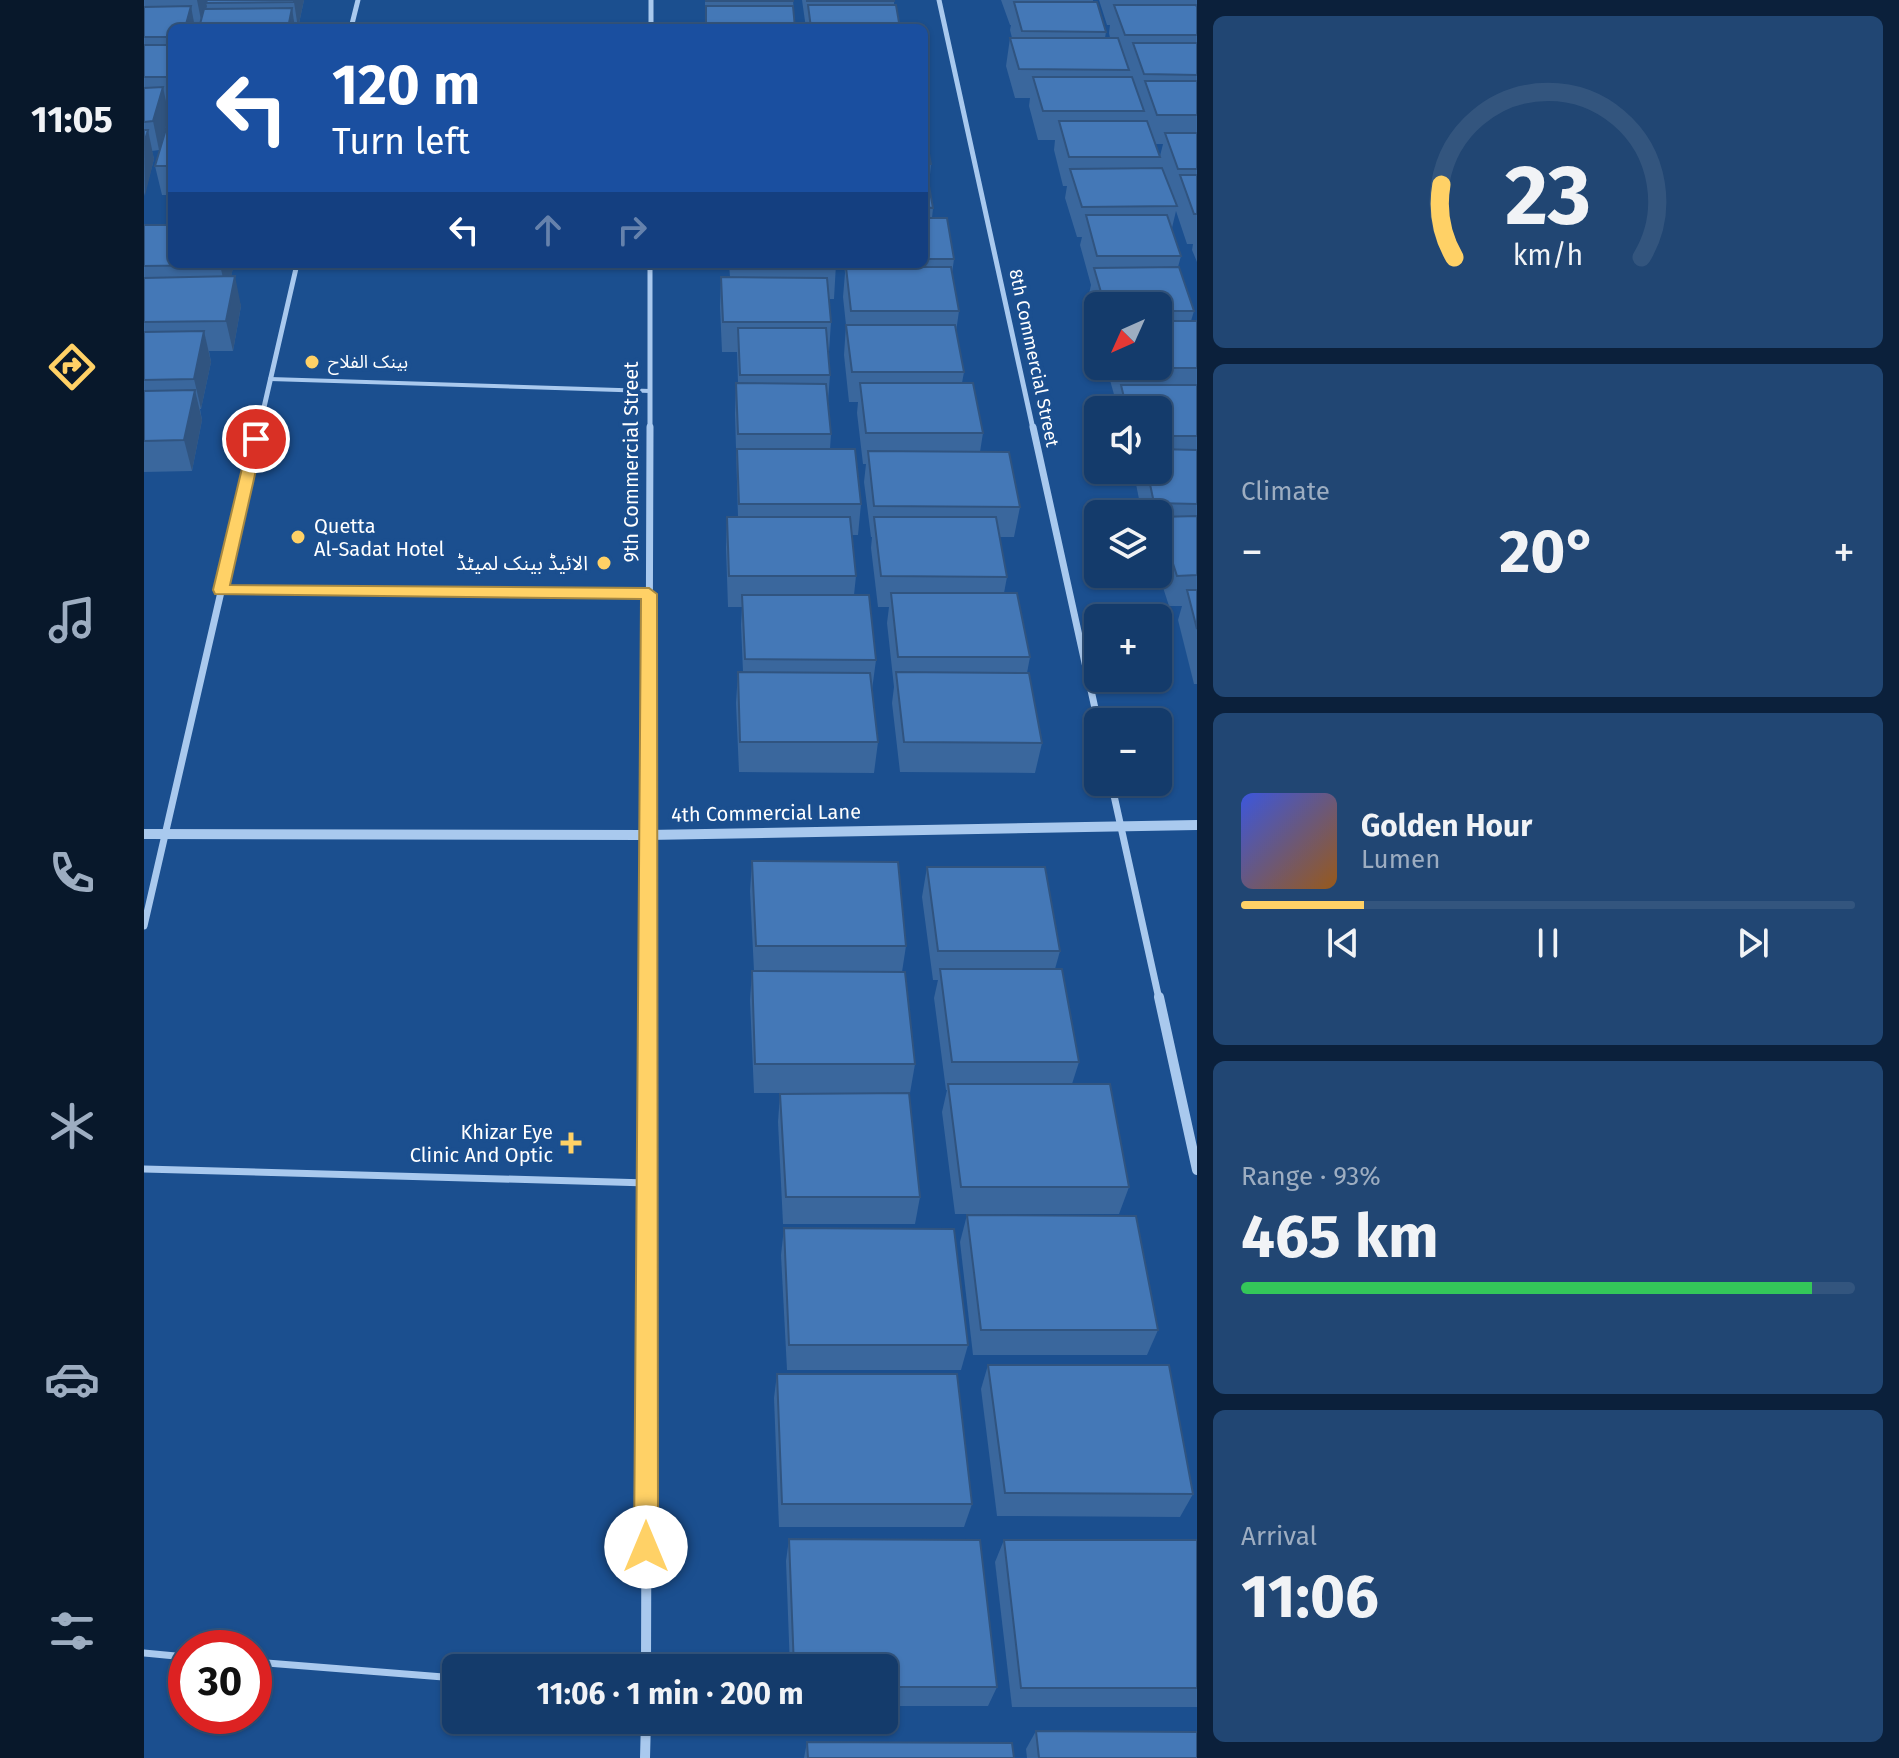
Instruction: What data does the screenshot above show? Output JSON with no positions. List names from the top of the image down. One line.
{"streets":{"street":["8th Commercial Street","9th Commercial Street","4th Commercial Lane"]},"crossings":[["9th Commercial Street","4th Commercial Lane"]],"places":{"other":["بینک الفلاح","Quetta Al-Sadat Hotel","الائیڈ بینک لمیٹڈ"],"health":["Khizar Eye Clinic And Optic"]},"north":"bottom left","page":{"tabs":"11:05","turn":["120 m","Turn left"],"map_buttons":["+","−"],"tile":["Climate",["Range · 93%","465 km"],["Arrival","11:06"]],"heat":["−","20°","+"],"song":["Golden Hour","Lumen"],"limit":"30","trip":"11:06 · 1 min · 200 m","gauge":["23","km/h"]}}
